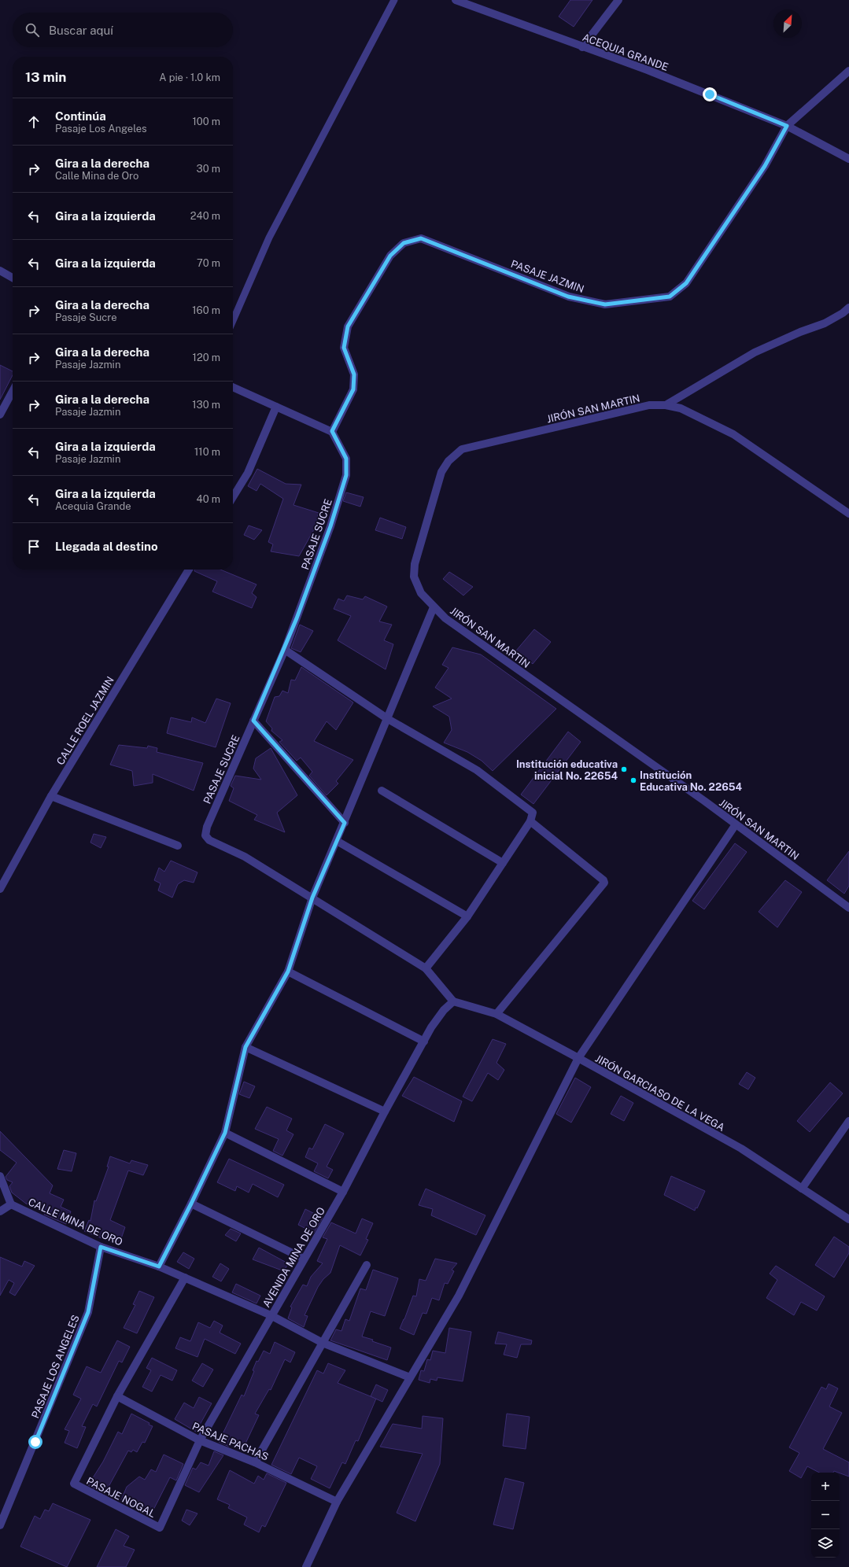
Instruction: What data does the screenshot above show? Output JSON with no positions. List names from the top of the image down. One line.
{"streets":{"street":["ACEQUIA GRANDE","PASAJE JAZMIN","JIRÓN SAN MARTIN","PASAJE SUCRE","CALLE ROEL JAZMIN","JIRÓN GARCIASO DE LA VEGA","CALLE MINA DE ORO","AVENIDA MINA DE ORO","PASAJE LOS ANGELES","PASAJE PACHAS","PASAJE NOGAL"]},"crossings":[["ACEQUIA GRANDE","PASAJE JAZMIN"],["PASAJE JAZMIN","PASAJE SUCRE"],["PASAJE SUCRE","JIRÓN GARCIASO DE LA VEGA"],["PASAJE SUCRE","AVENIDA MINA DE ORO"],["JIRÓN GARCIASO DE LA VEGA","AVENIDA MINA DE ORO"],["CALLE MINA DE ORO","AVENIDA MINA DE ORO"],["CALLE MINA DE ORO","PASAJE LOS ANGELES"],["AVENIDA MINA DE ORO","PASAJE PACHAS"],["AVENIDA MINA DE ORO","PASAJE NOGAL"],["PASAJE PACHAS","PASAJE NOGAL"]],"places":["Institución educativa inicial No. 22654","Institución Educativa No. 22654"],"north":"top right","page":{"search":"Buscar aquí","heading":["13 min","A pie · 1.0 km"],"list":[["Continúa","Pasaje Los Angeles","100 m"],["Gira a la derecha","Calle Mina de Oro","30 m"],["Gira a la izquierda","240 m"],["Gira a la izquierda","70 m"],["Gira a la derecha","Pasaje Sucre","160 m"],["Gira a la derecha","Pasaje Jazmin","120 m"],["Gira a la derecha","Pasaje Jazmin","130 m"],["Gira a la izquierda","Pasaje Jazmin","110 m"],["Gira a la izquierda","Acequia Grande","40 m"],"Llegada al destino"],"map_buttons":["+","−"]}}
